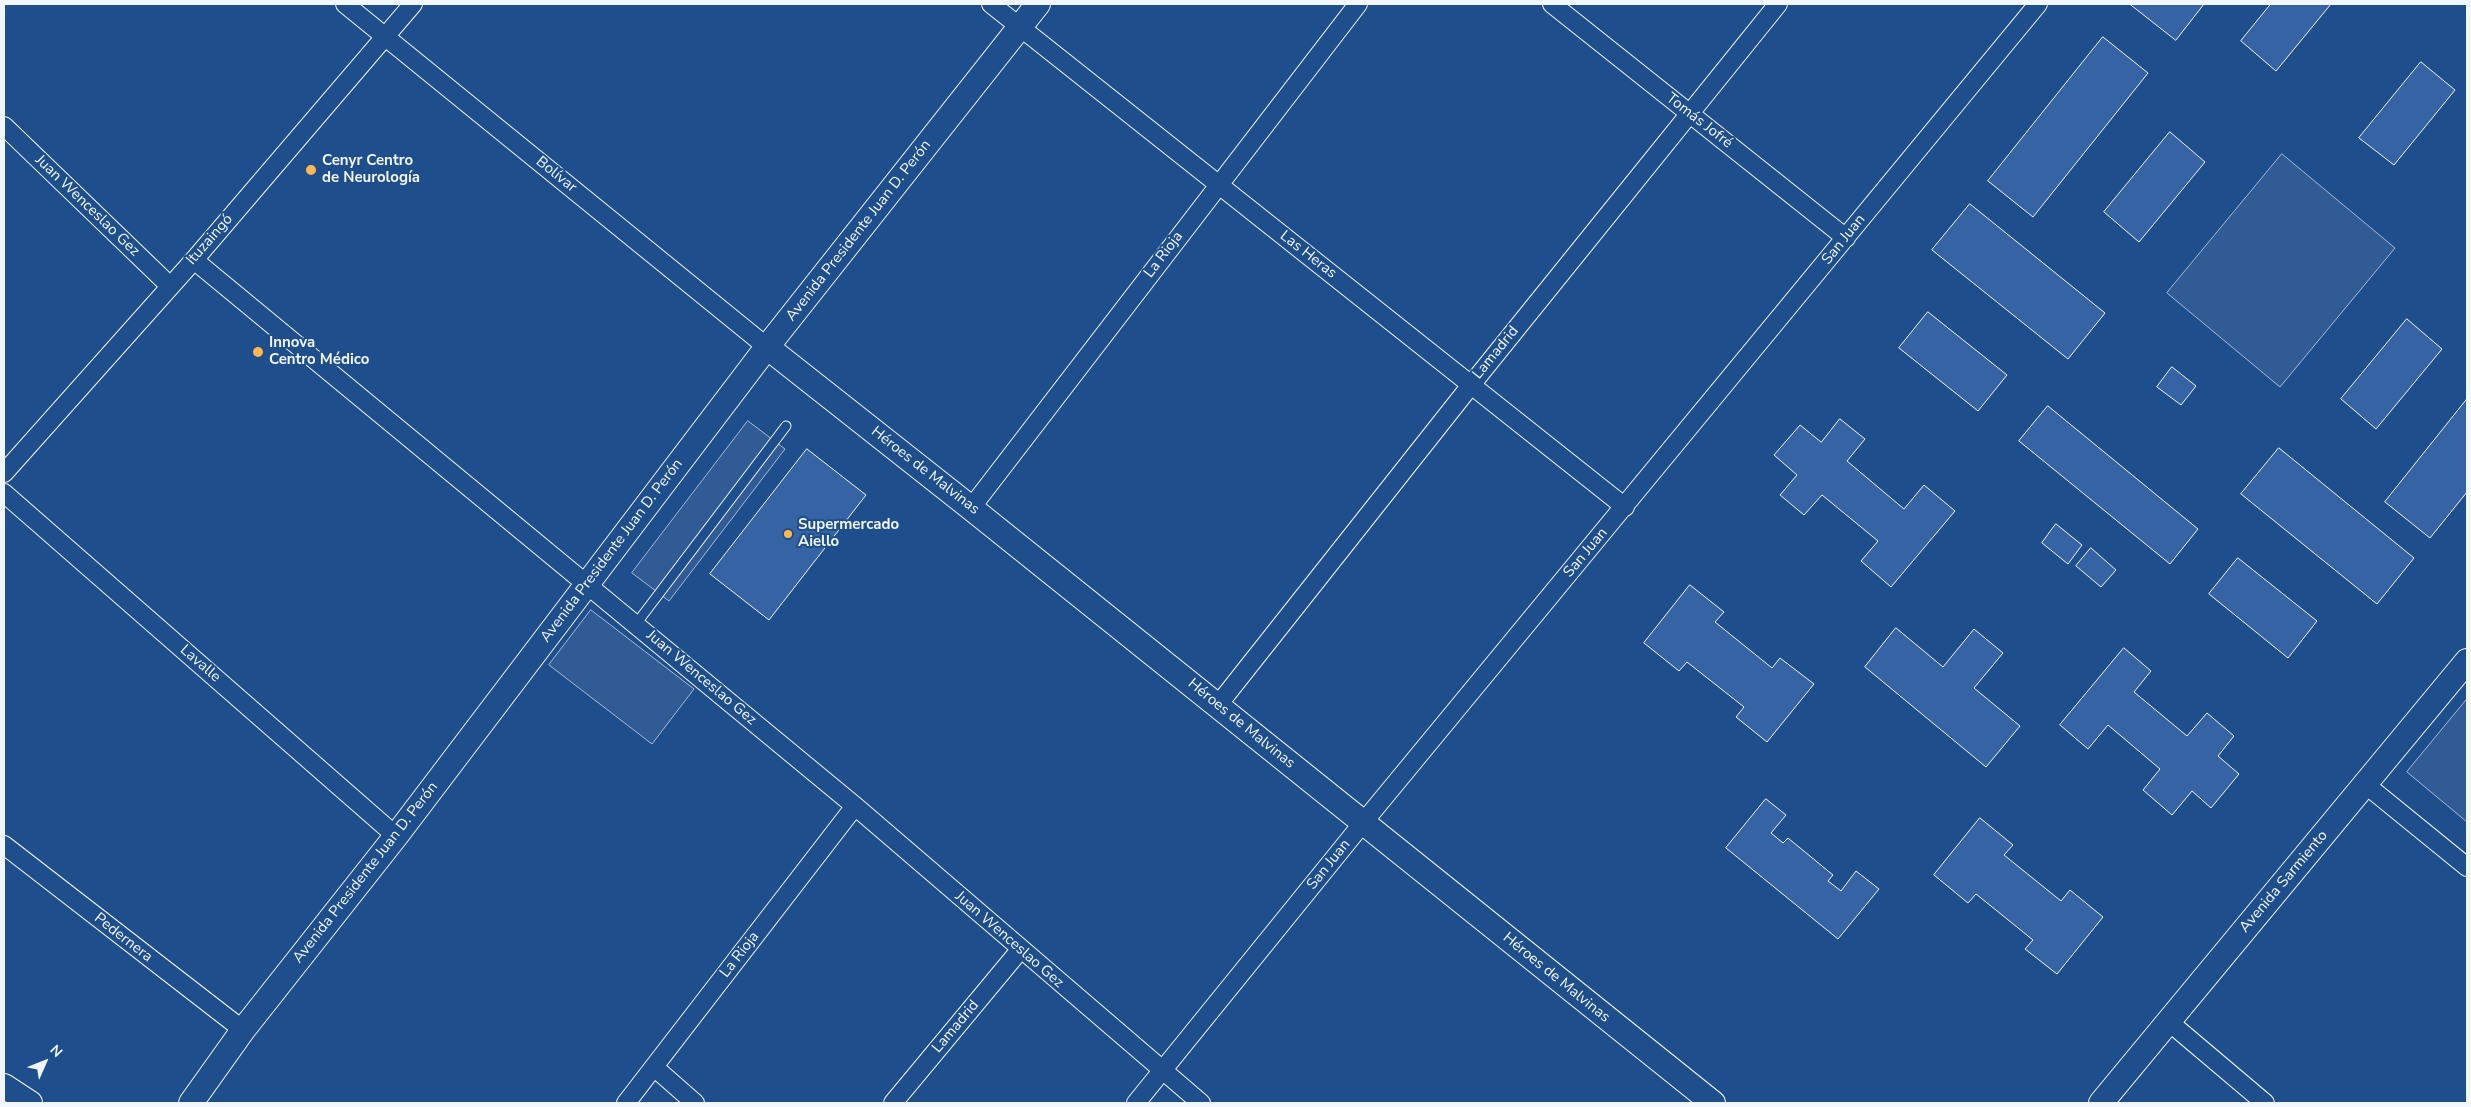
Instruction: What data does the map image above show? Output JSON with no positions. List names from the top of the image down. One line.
{"streets":{"main road":["Avenida Presidente Juan D. Perón","Héroes de Malvinas","Avenida Sarmiento"],"street":["Tomás Jofré","Bolívar","Juan Wenceslao Gez","Ituzaingó","San Juan","La Rioja","Las Heras","Lamadrid","Lavalle","Pedernera"]},"crossings":[["Tomás Jofré","San Juan"],["Tomás Jofré","Lamadrid"],["Bolívar","Avenida Presidente Juan D. Perón"],["Bolívar","Ituzaingó"],["Bolívar","Héroes de Malvinas"],["Juan Wenceslao Gez","Avenida Presidente Juan D. Perón"],["Juan Wenceslao Gez","Ituzaingó"],["Juan Wenceslao Gez","San Juan"],["Juan Wenceslao Gez","La Rioja"],["Juan Wenceslao Gez","Lamadrid"],["Avenida Presidente Juan D. Perón","Las Heras"],["Avenida Presidente Juan D. Perón","Héroes de Malvinas"],["Avenida Presidente Juan D. Perón","Lavalle"],["Avenida Presidente Juan D. Perón","Pedernera"],["San Juan","Las Heras"],["San Juan","Héroes de Malvinas"],["La Rioja","Las Heras"],["La Rioja","Héroes de Malvinas"],["Las Heras","Lamadrid"],["Lamadrid","Héroes de Malvinas"]],"places":["Cenyr Centro de Neurología","Innova Centro Médico","Supermercado Aiello"],"north":"top right"}
